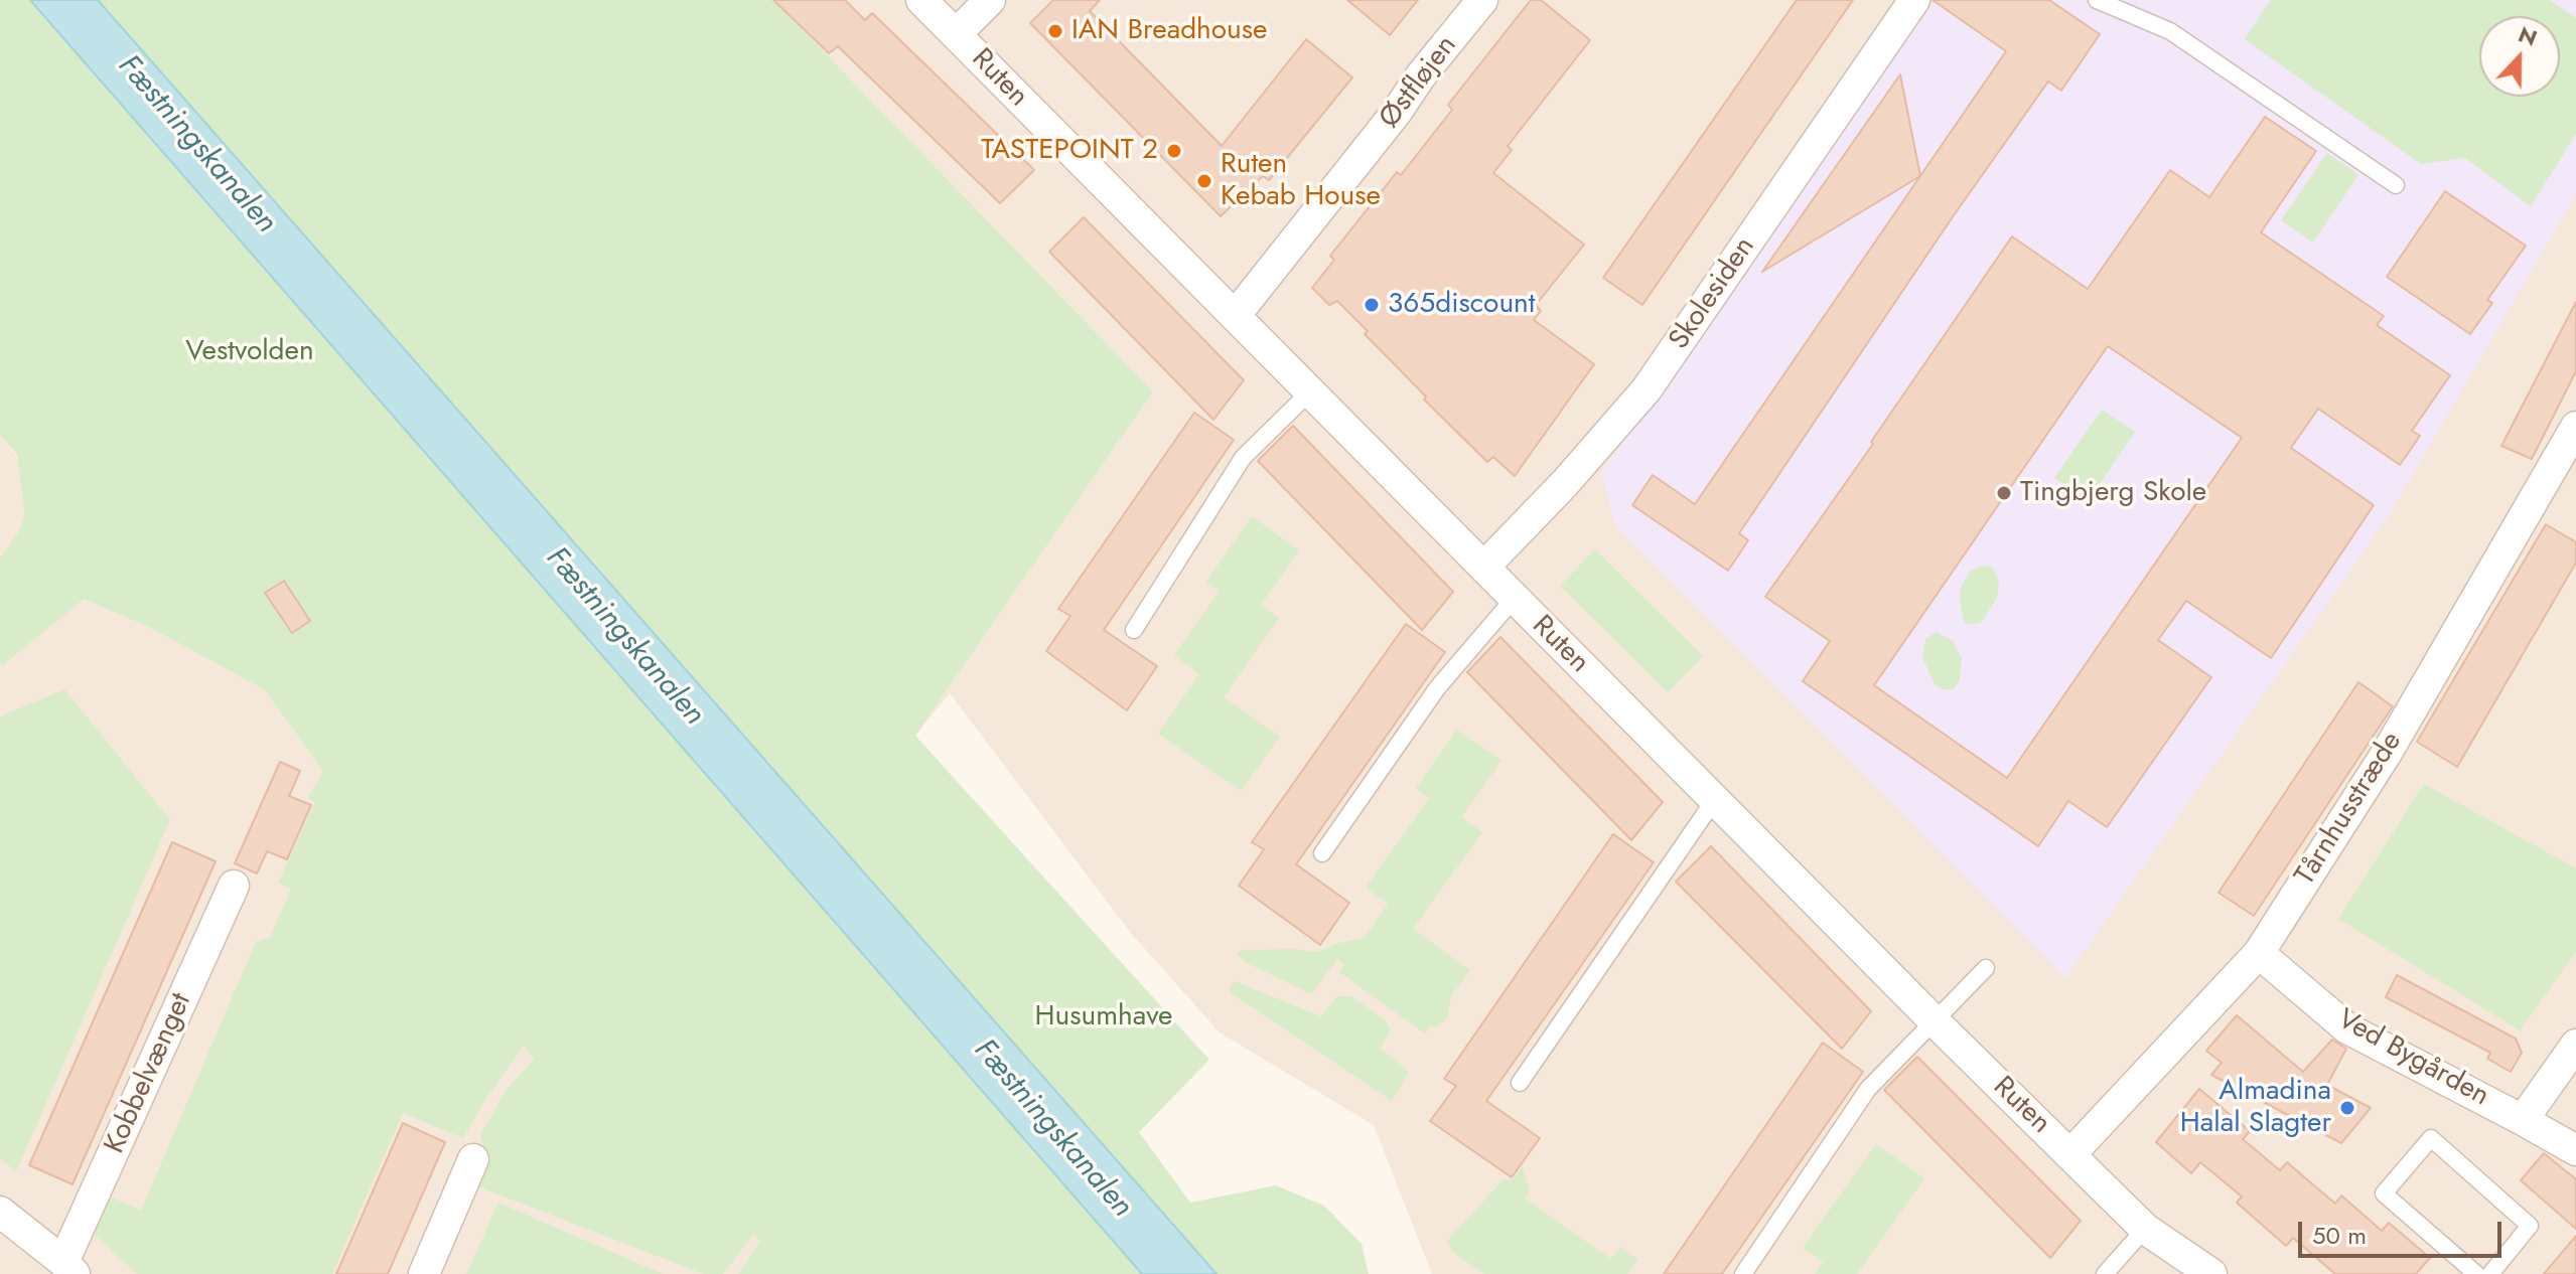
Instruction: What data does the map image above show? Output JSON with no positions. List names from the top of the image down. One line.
{"streets":{"street":["Ruten","Østfløjen","Skolesiden","Tårnhusstræde","Ved Bygården","Kobbelvænget"]},"crossings":[["Ruten","Østfløjen"],["Ruten","Skolesiden"],["Ruten","Tårnhusstræde"],["Tårnhusstræde","Ved Bygården"]],"water":["Fæstningskanalen"],"parks":["Vestvolden","Husumhave"],"places":["IAN Breadhouse","TASTEPOINT 2","Ruten Kebab House","365discount","Tingbjerg Skole","Almadina Halal Slagter"],"scale_bar":"50 m","north":"top"}
